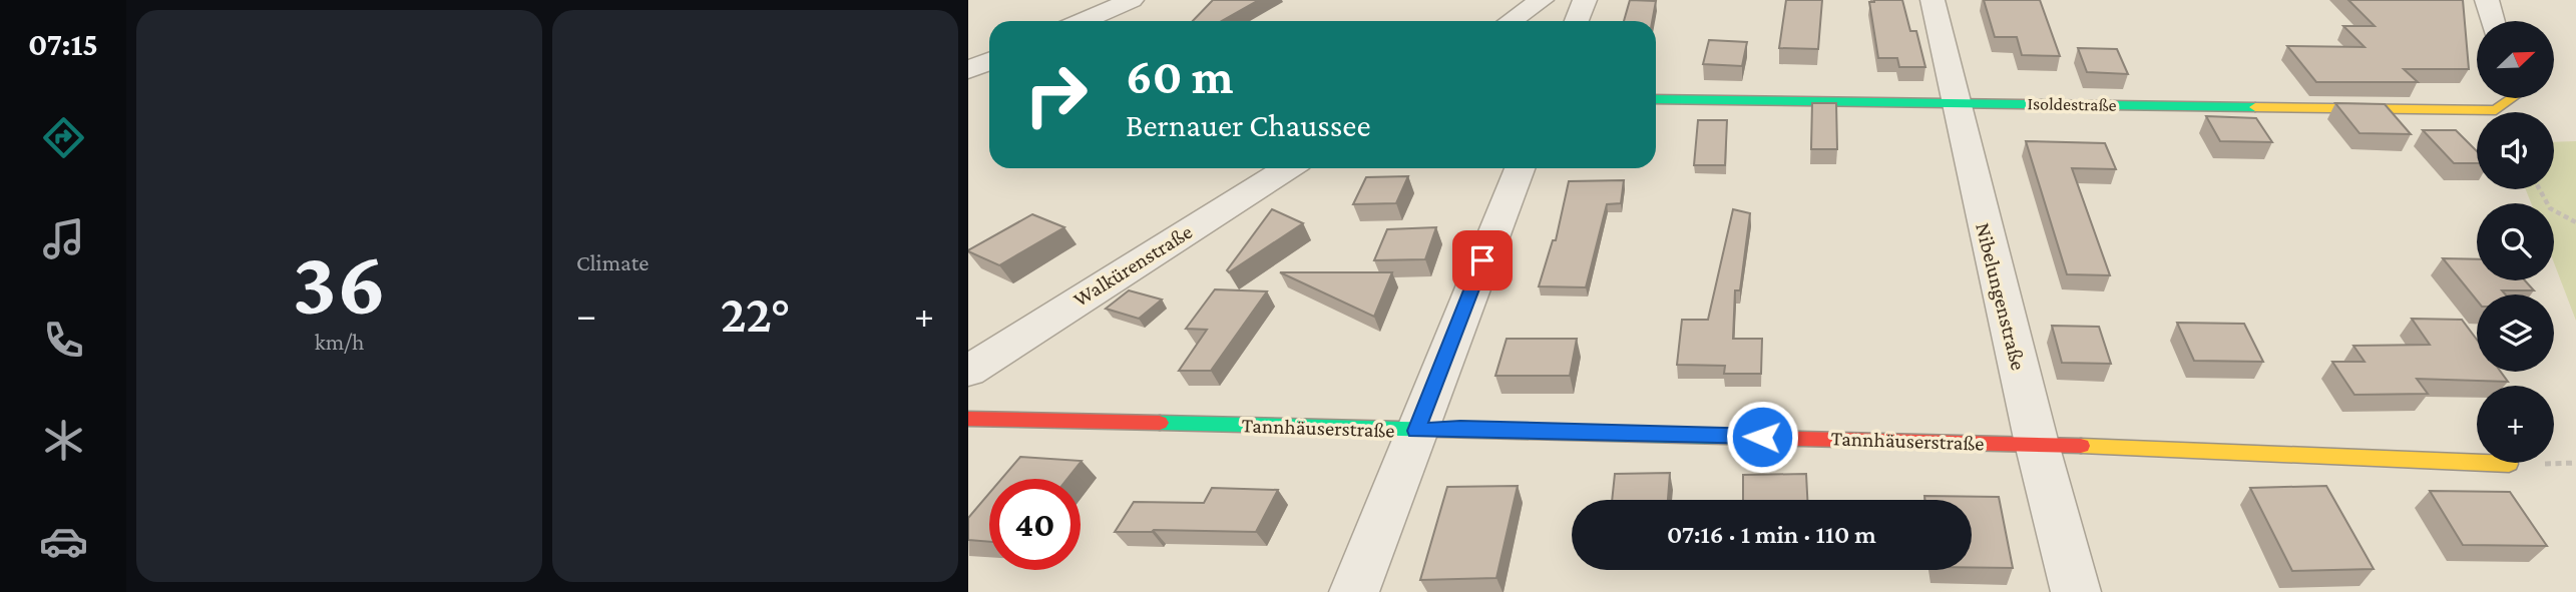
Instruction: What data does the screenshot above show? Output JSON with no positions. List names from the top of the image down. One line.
{"streets":{"street":["Isoldestraße","Walkürenstraße","Nibelungenstraße","Tannhäuserstraße"]},"crossings":[["Isoldestraße","Nibelungenstraße"],["Nibelungenstraße","Tannhäuserstraße"]],"north":"top right","page":{"tabs":"07:15","tile":[["36","km/h"],"Climate"],"map_buttons":"+","turn":["60 m","Bernauer Chaussee"],"heat":["−","22°","+"],"limit":"40","trip":"07:16 · 1 min · 110 m"}}
